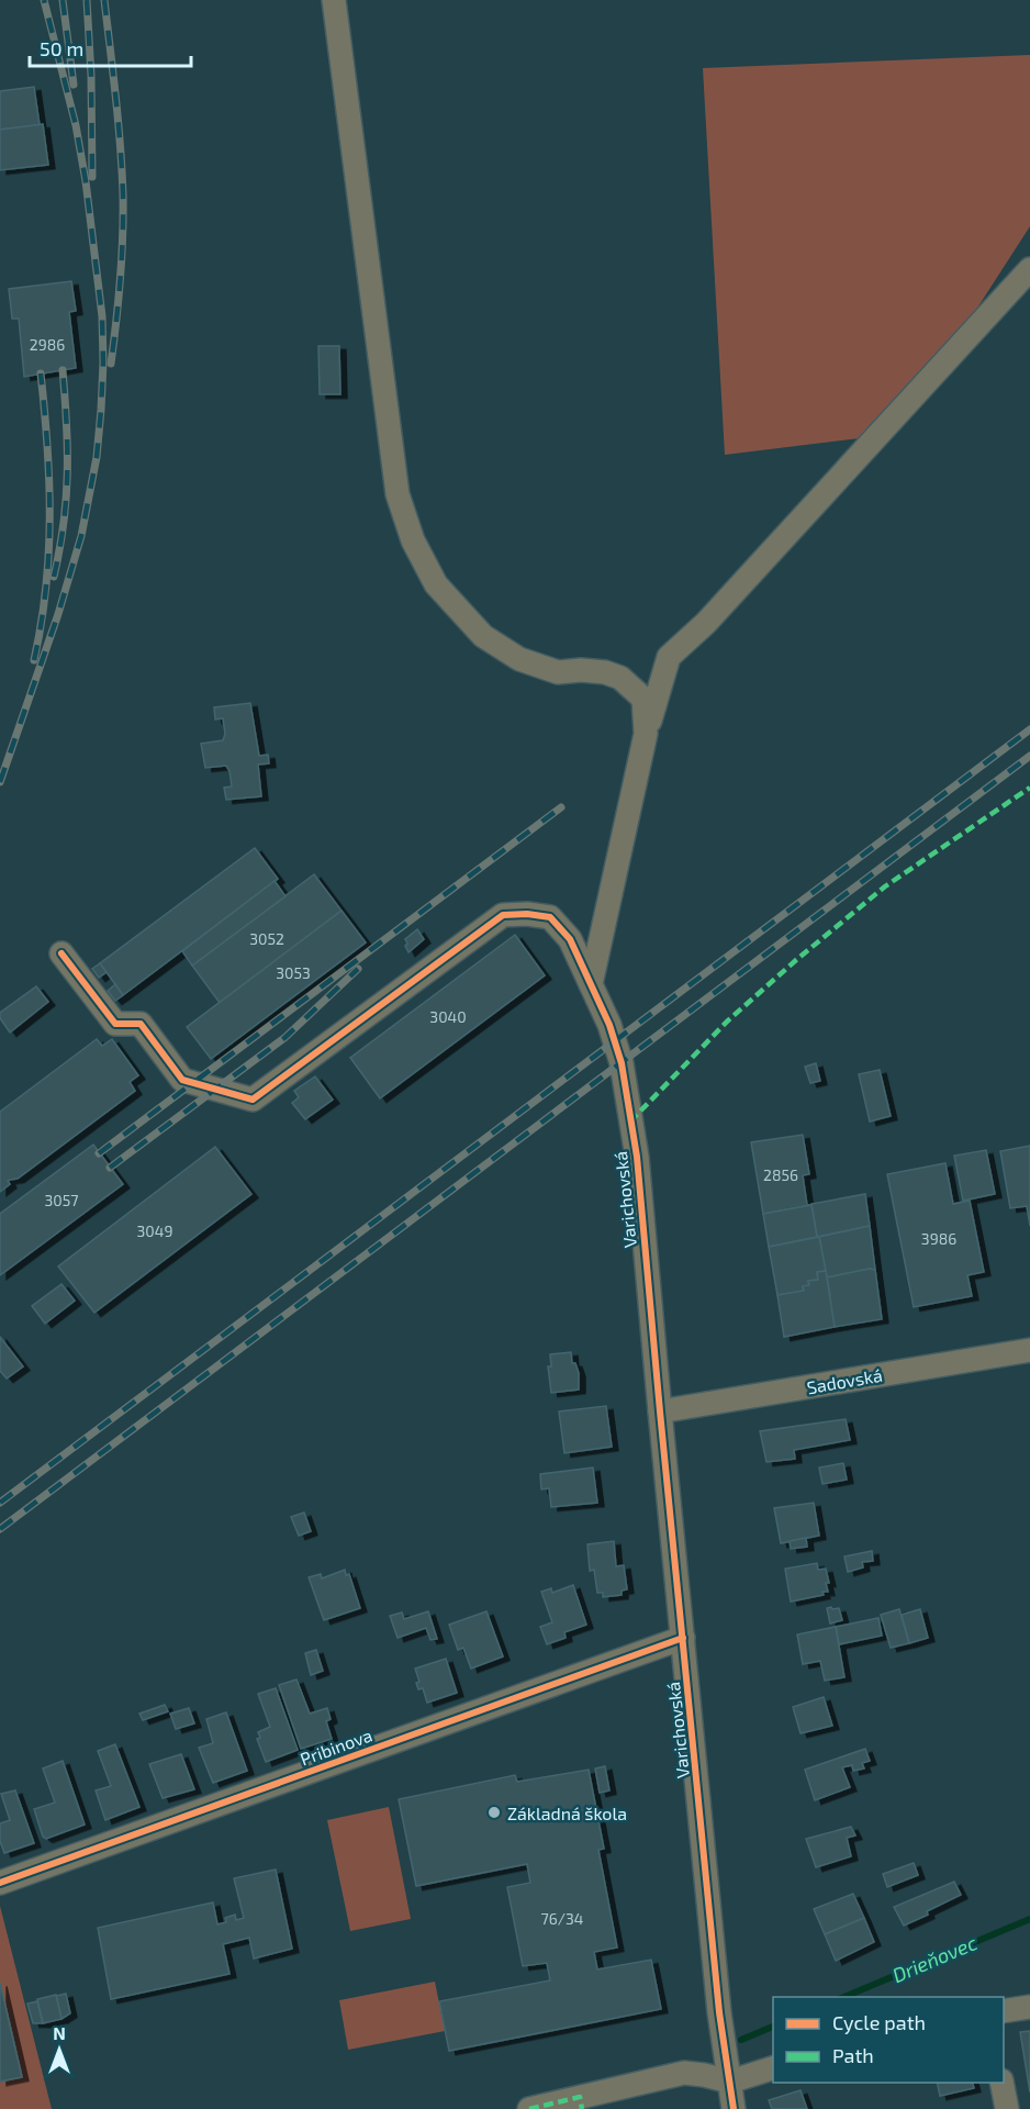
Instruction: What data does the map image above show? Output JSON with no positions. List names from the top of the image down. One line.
{"streets":{"street":["Varichovská","Sadovská","Pribinova"]},"crossings":[["Varichovská","Sadovská"],["Varichovská","Pribinova"]],"water":["Drieňovec"],"places":["Základná škola"],"house_numbers":["2986","3052","3053","3040","2856","3057","3049","3986","76/34"],"legend":["Cycle path","Path"],"scale_bar":"50 m","north":"top"}
